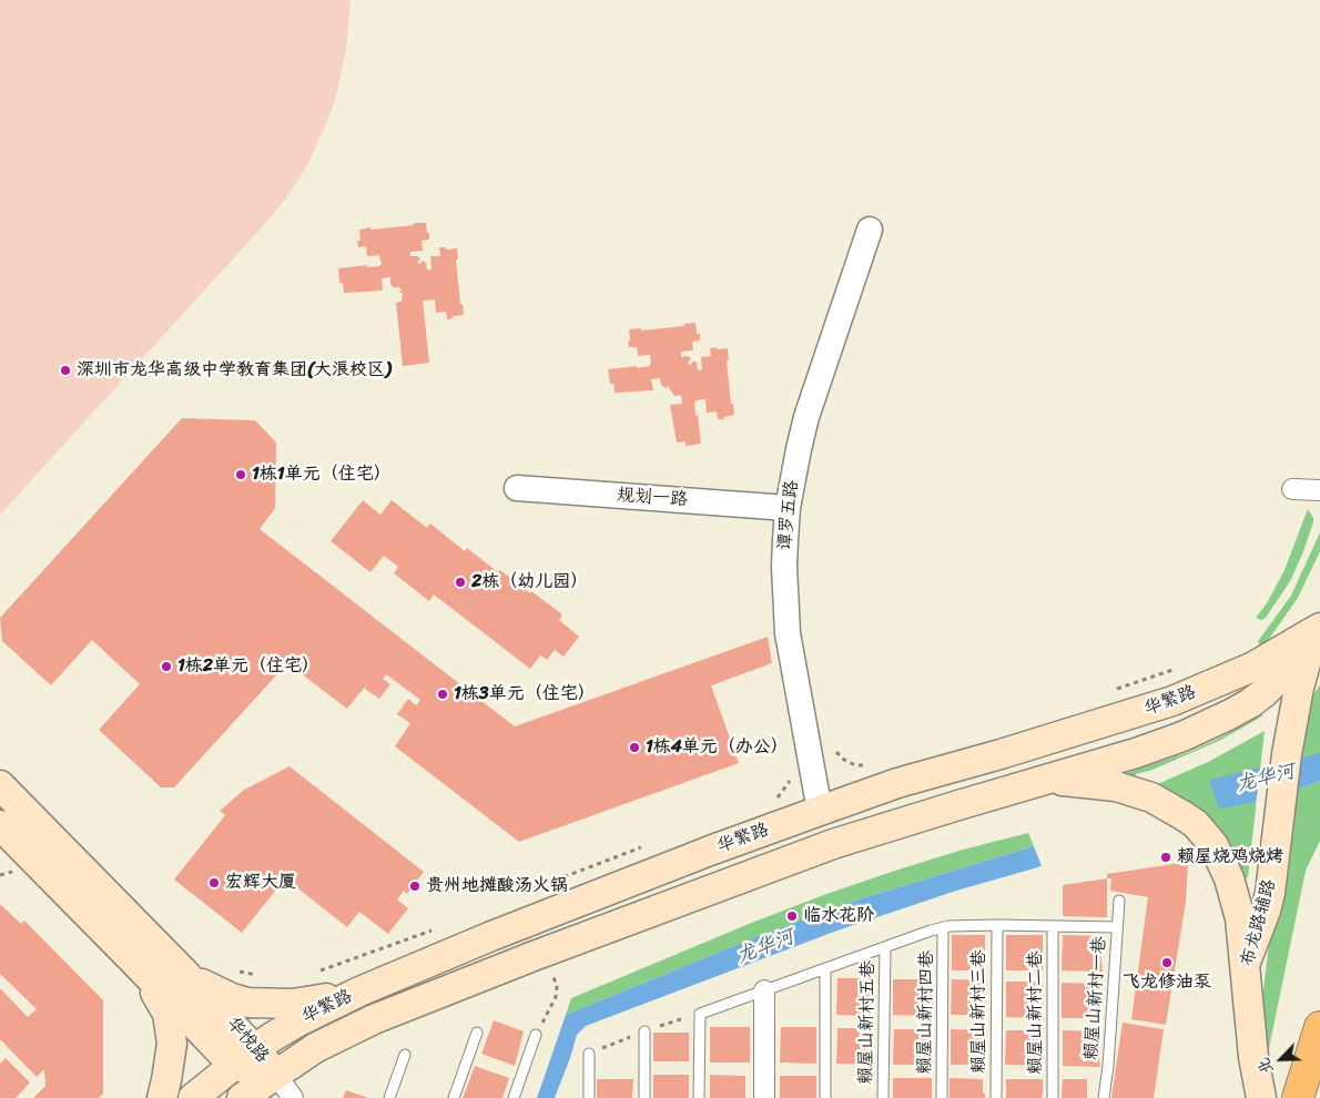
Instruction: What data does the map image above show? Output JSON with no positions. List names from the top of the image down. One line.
{"streets":{"main road":["华繁路","布龙路辅路","华悦路"],"street":["规划一路","谭罗五路"],"lane":["赖屋山新村一巷","赖屋山新村三巷","赖屋山新村四巷","赖屋山新村二巷","赖屋山新村五巷"]},"crossings":[["规划一路","谭罗五路"],["谭罗五路","华繁路"],["华繁路","布龙路辅路"],["华繁路","华悦路"]],"water":["龙华河"],"places":["深圳市龙华高级中学教育集团(大浪校区)","1栋1单元（住宅）","2栋（幼儿园）","1栋2单元（住宅）","1栋3单元（住宅）","1栋4单元（办公）","赖屋烧鸡烧烤","宏辉大厦","贵州地摊酸汤火锅","临水花阶","飞龙修油泵"],"north":"bottom left"}
